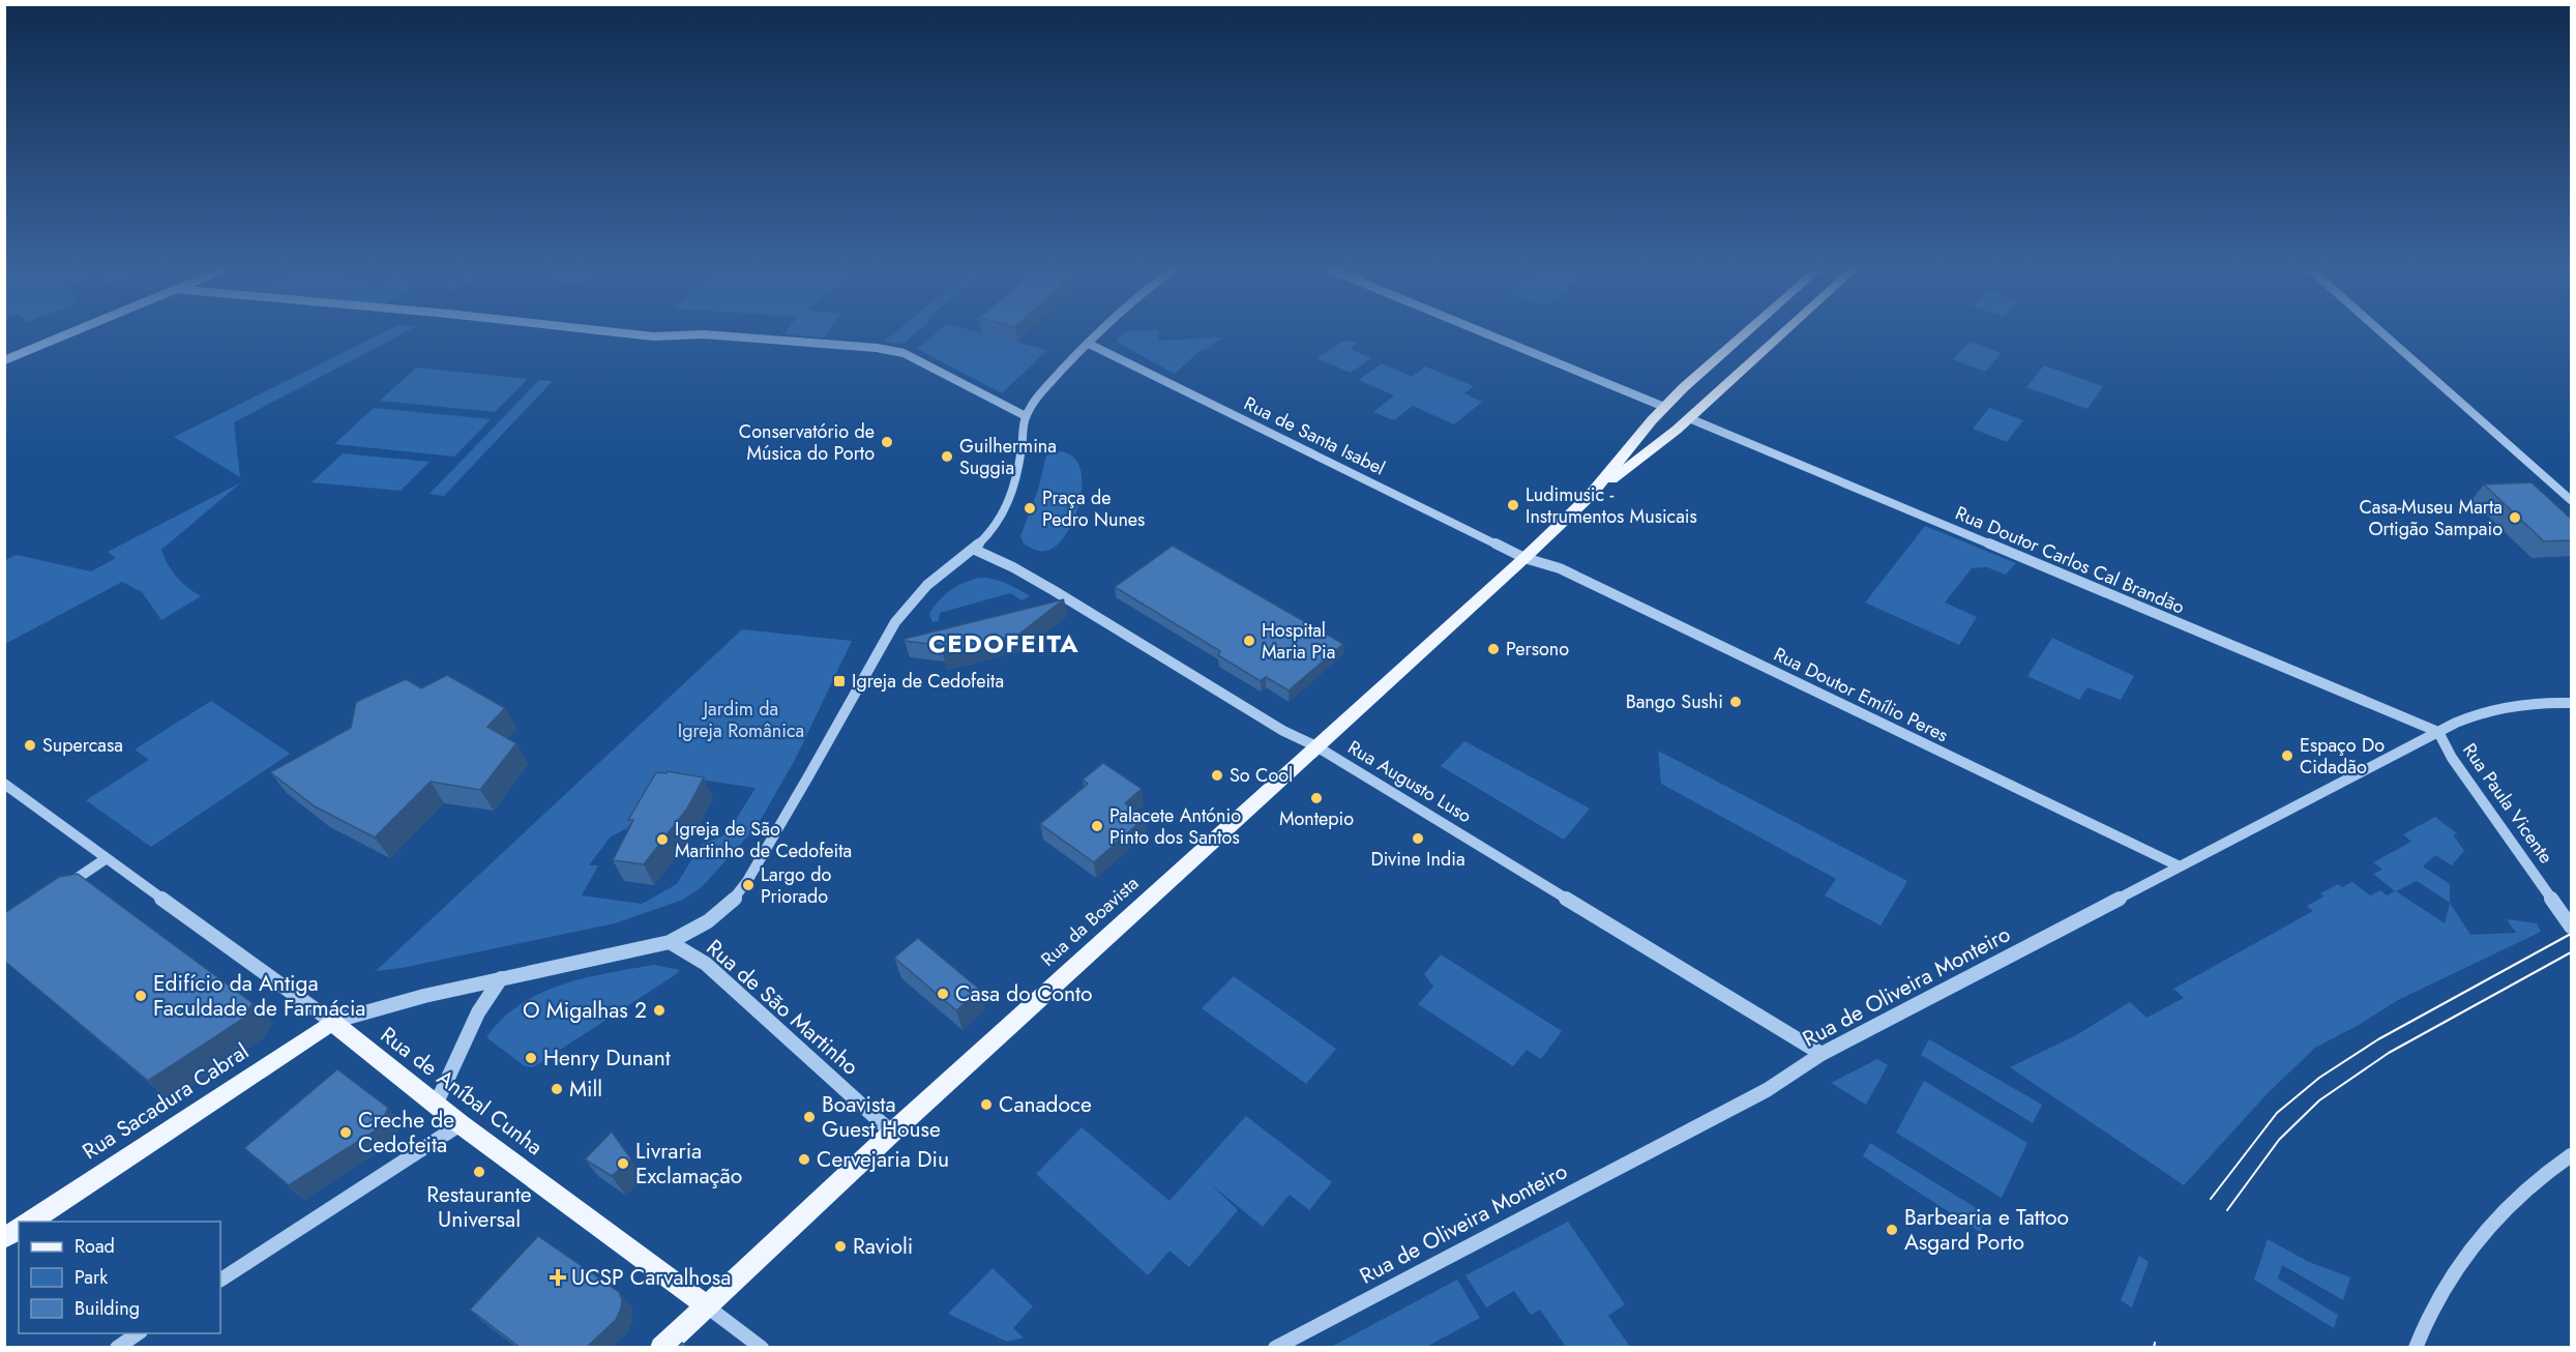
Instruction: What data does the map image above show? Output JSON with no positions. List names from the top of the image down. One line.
{"streets":{"main road":["Rua da Boavista","Rua de Aníbal Cunha","Rua Sacadura Cabral"],"street":["Rua de Santa Isabel","Rua Doutor Carlos Cal Brandão","Rua Doutor Emílio Peres","Rua Augusto Luso","Rua Paula Vicente","Rua de Oliveira Monteiro","Rua de São Martinho"]},"crossings":[["Rua de Santa Isabel","Rua Doutor Emílio Peres"],["Rua de Santa Isabel","Rua da Boavista"],["Rua Doutor Carlos Cal Brandão","Rua Paula Vicente"],["Rua Doutor Carlos Cal Brandão","Rua de Oliveira Monteiro"],["Rua Doutor Emílio Peres","Rua da Boavista"],["Rua Doutor Emílio Peres","Rua de Oliveira Monteiro"],["Rua Augusto Luso","Rua da Boavista"],["Rua Augusto Luso","Rua de Oliveira Monteiro"],["Rua Paula Vicente","Rua de Oliveira Monteiro"],["Rua da Boavista","Rua de São Martinho"],["Rua da Boavista","Rua de Aníbal Cunha"],["Rua de Aníbal Cunha","Rua Sacadura Cabral"]],"districts":["CEDOFEITA"],"parks":["Jardim da Igreja Românica"],"places":{"other":["Conservatório de Música do Porto","Guilhermina Suggia","Ludimusic - Instrumentos Musicais","Praça de Pedro Nunes","Casa-Museu Marta Ortigão Sampaio","Hospital Maria Pia","Persono","Bango Sushi","Supercasa","Espaço Do Cidadão","So Cool","Montepio","Palacete António Pinto dos Santos","Divine India","Igreja de São Martinho de Cedofeita","Largo do Priorado","Casa do Conto","Edifício da Antiga Faculdade de Farmácia","O Migalhas 2","Henry Dunant","Mill","Canadoce","Boavista Guest House","Creche de Cedofeita","Cervejaria Diu","Livraria Exclamação","Restaurante Universal","Barbearia e Tattoo Asgard Porto","Ravioli"],"transit":["Igreja de Cedofeita"],"health":["UCSP Carvalhosa"]},"legend":["Road","Park","Building"]}
